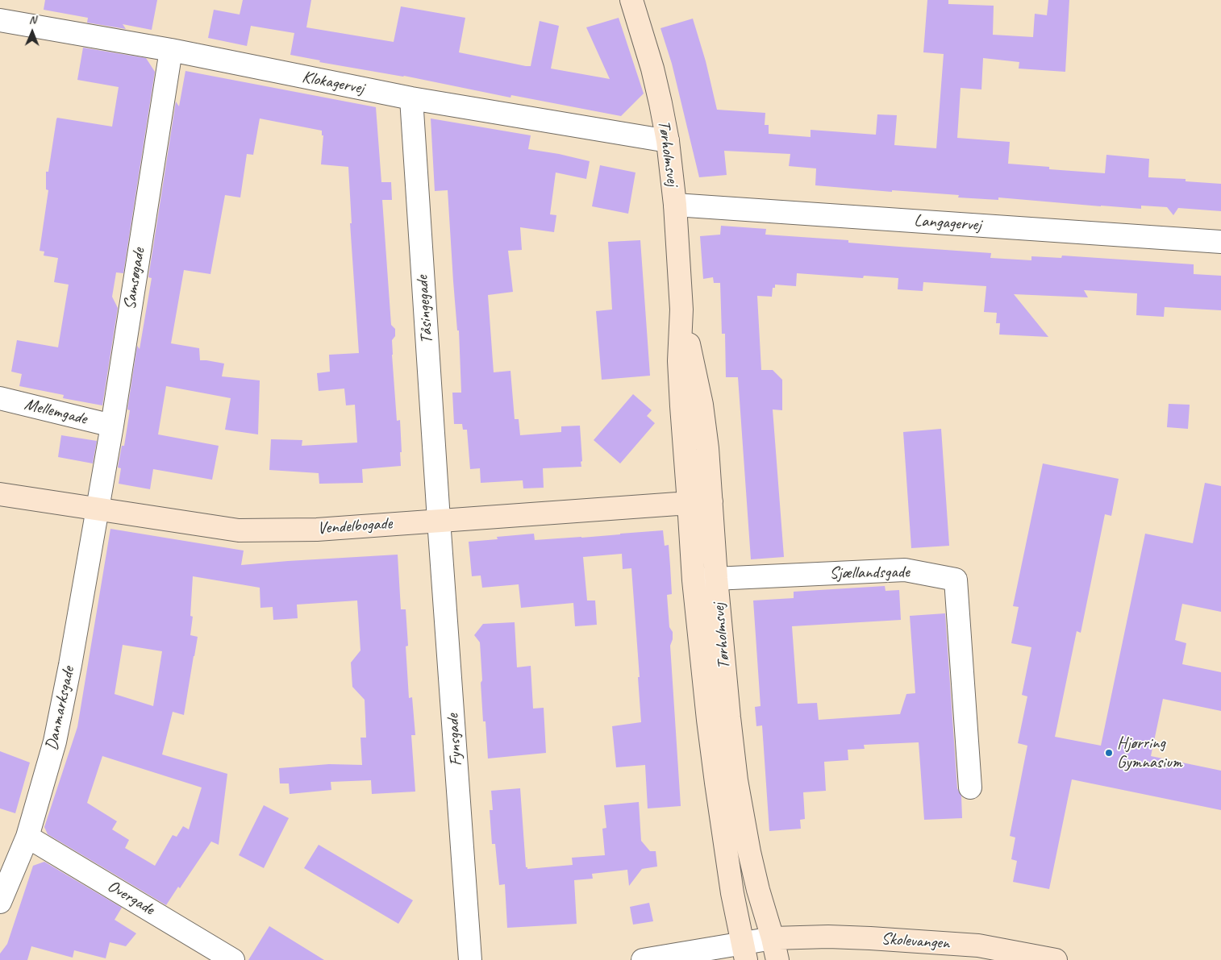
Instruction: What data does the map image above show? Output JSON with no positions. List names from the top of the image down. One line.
{"streets":{"street":["Klokagervej","Tørholmsvej","Langagervej","Samsøgade","Tåsingegade","Mellemgade","Vendelbogade","Sjællandsgade","Danmarksgade","Fynsgade","Overgade","Skolevangen"]},"crossings":[["Klokagervej","Tørholmsvej"],["Klokagervej","Samsøgade"],["Klokagervej","Tåsingegade"],["Tørholmsvej","Langagervej"],["Tørholmsvej","Vendelbogade"],["Tørholmsvej","Sjællandsgade"],["Tørholmsvej","Skolevangen"],["Samsøgade","Mellemgade"],["Samsøgade","Vendelbogade"],["Samsøgade","Danmarksgade"],["Tåsingegade","Vendelbogade"],["Tåsingegade","Fynsgade"],["Vendelbogade","Danmarksgade"],["Vendelbogade","Fynsgade"],["Danmarksgade","Overgade"]],"places":["Hjørring Gymnasium"],"north":"top"}
